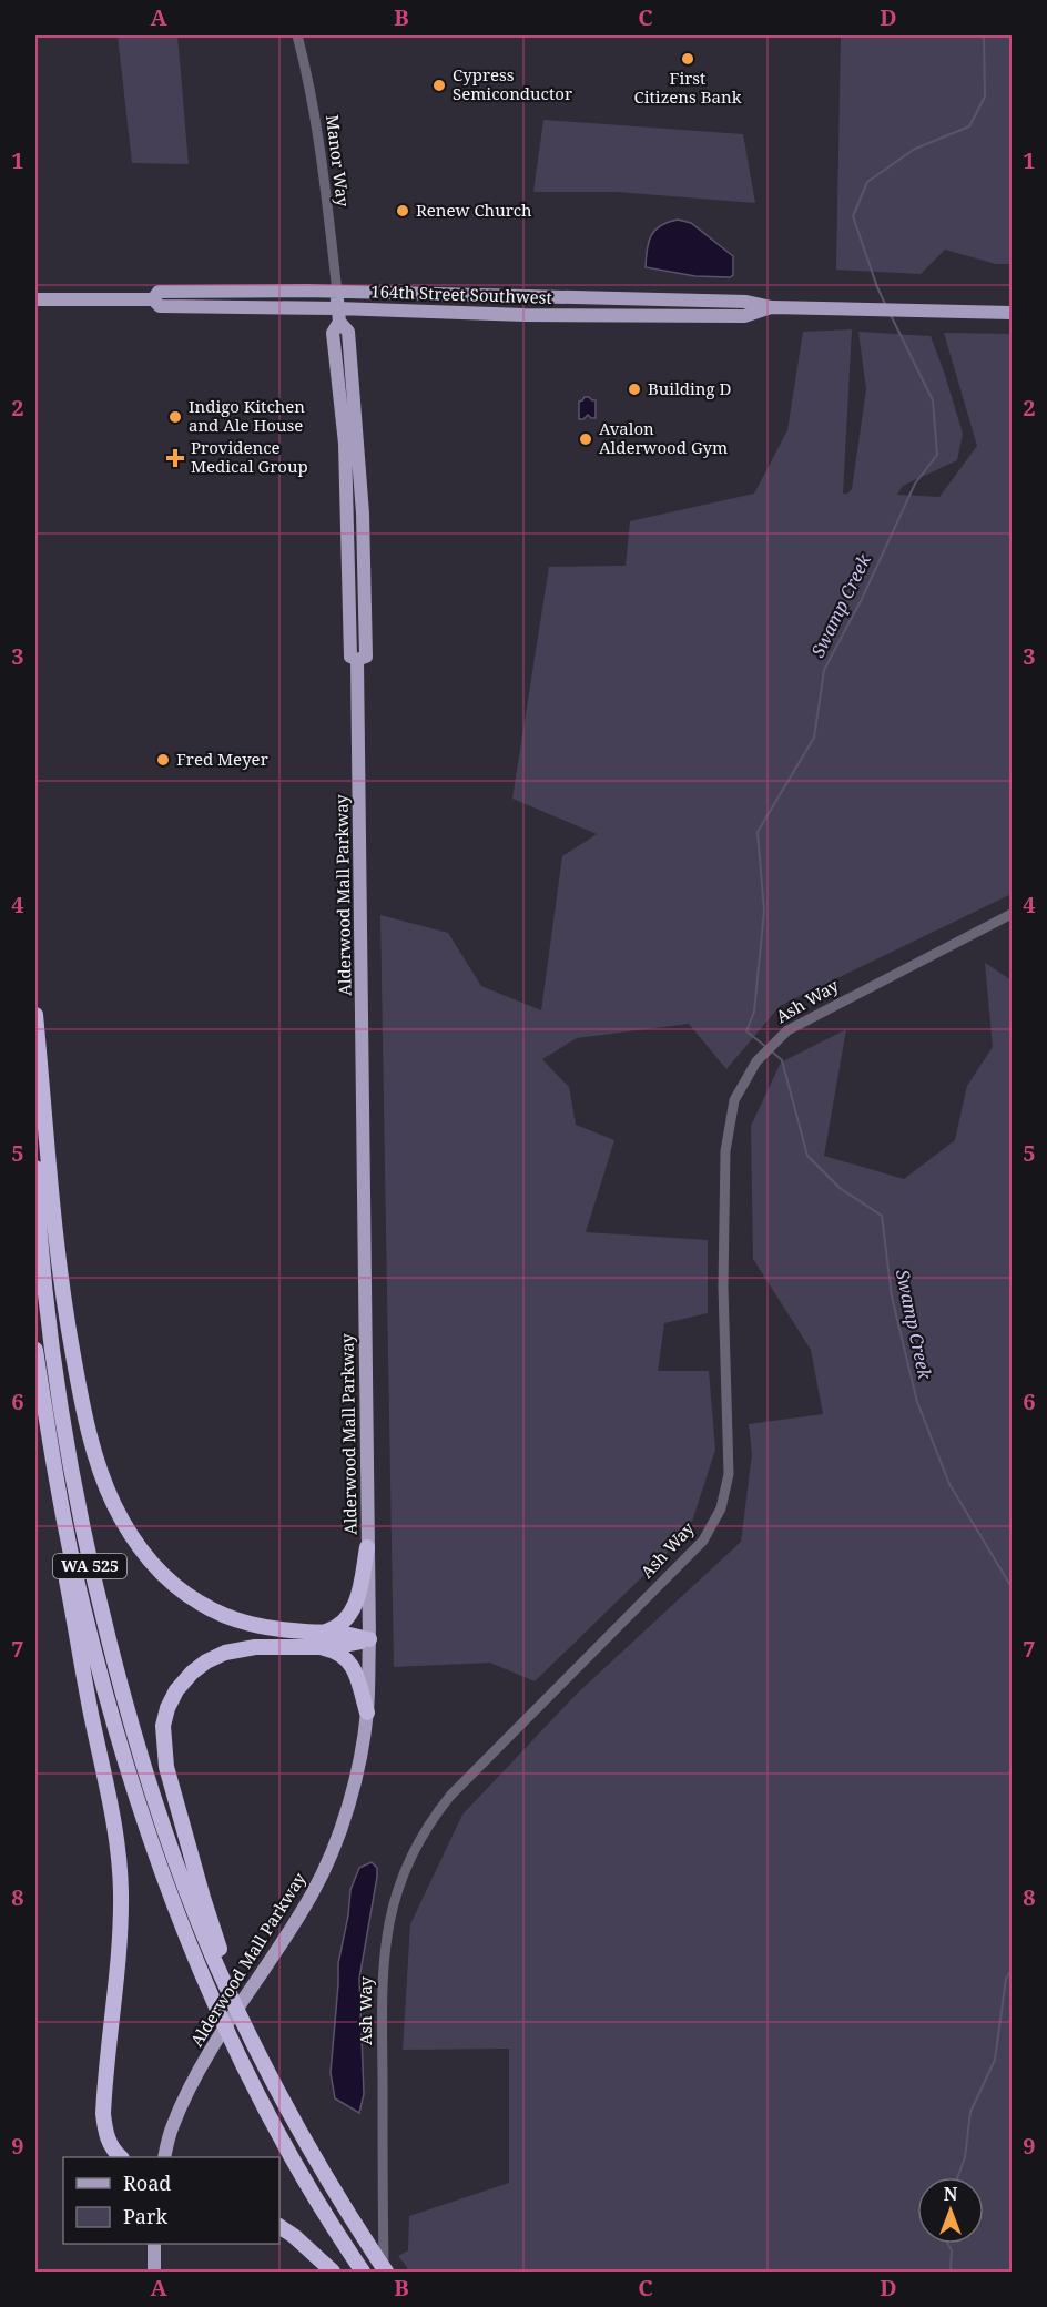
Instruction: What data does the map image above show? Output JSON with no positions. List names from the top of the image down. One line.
{"streets":{"highway":["WA 525"],"main road":["164th Street Southwest","Alderwood Mall Parkway"],"street":["Manor Way","Ash Way"]},"crossings":[["Manor Way","164th Street Southwest"],["Manor Way","Alderwood Mall Parkway"],["164th Street Southwest","Alderwood Mall Parkway"]],"water":["Swamp Creek"],"places":{"other":["First Citizens Bank","Cypress Semiconductor","Renew Church","Building D","Indigo Kitchen and Ale House","Avalon Alderwood Gym","Fred Meyer"],"health":["Providence Medical Group"]},"legend":["Road","Park"],"north":"top","grid":{"columns":["A","B","C","D"],"rows":["1","2","3","4","5","6","7","8","9"]}}
